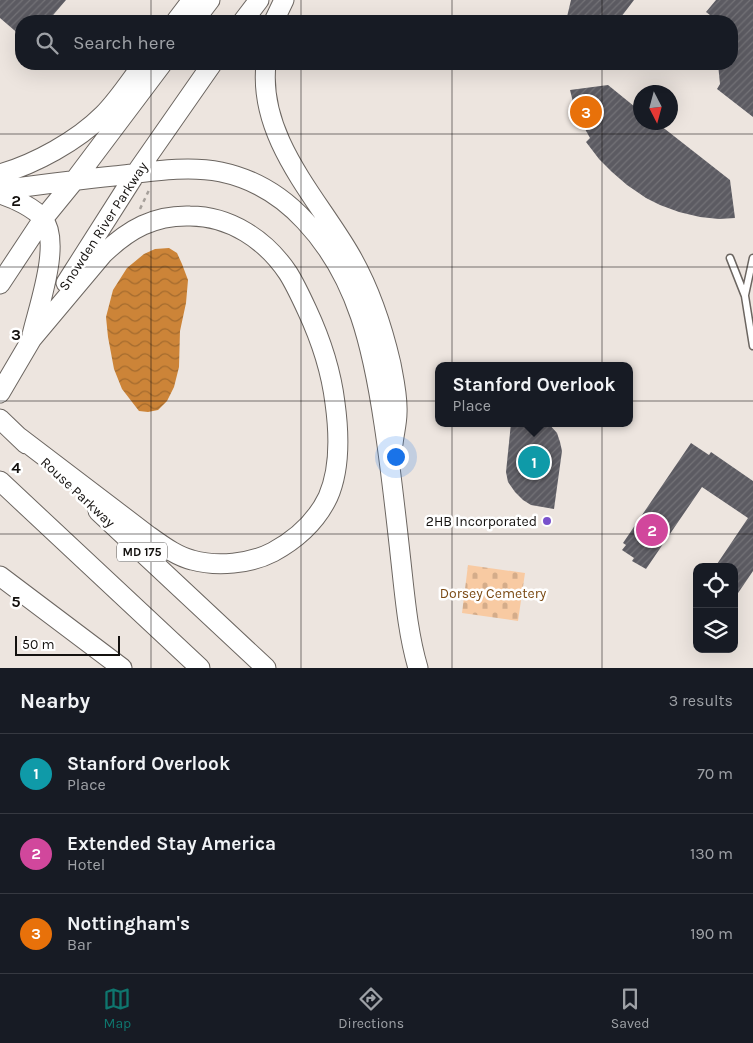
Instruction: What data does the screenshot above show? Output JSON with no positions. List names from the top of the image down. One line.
{"streets":{"main road":["Snowden River Parkway","Rouse Parkway","MD 175"]},"parks":["Dorsey Cemetery"],"places":["2HB Incorporated"],"scale_bar":"50 m","north":"bottom","page":{"search":"Search here","pins":["3","1","2"],"popup":["Stanford Overlook","Place"],"scale":"50 m","heading":["Nearby","3 results"],"list":[{"mark":"1","name":"Stanford Overlook","note":"Place","value":"70 m"},{"mark":"2","name":"Extended Stay America","note":"Hotel","value":"130 m"},{"mark":"3","name":"Nottingham's","note":"Bar","value":"190 m"}],"nav":["Map","Directions","Saved"]},"grid":{"rows":["2","3","4","5"]}}
